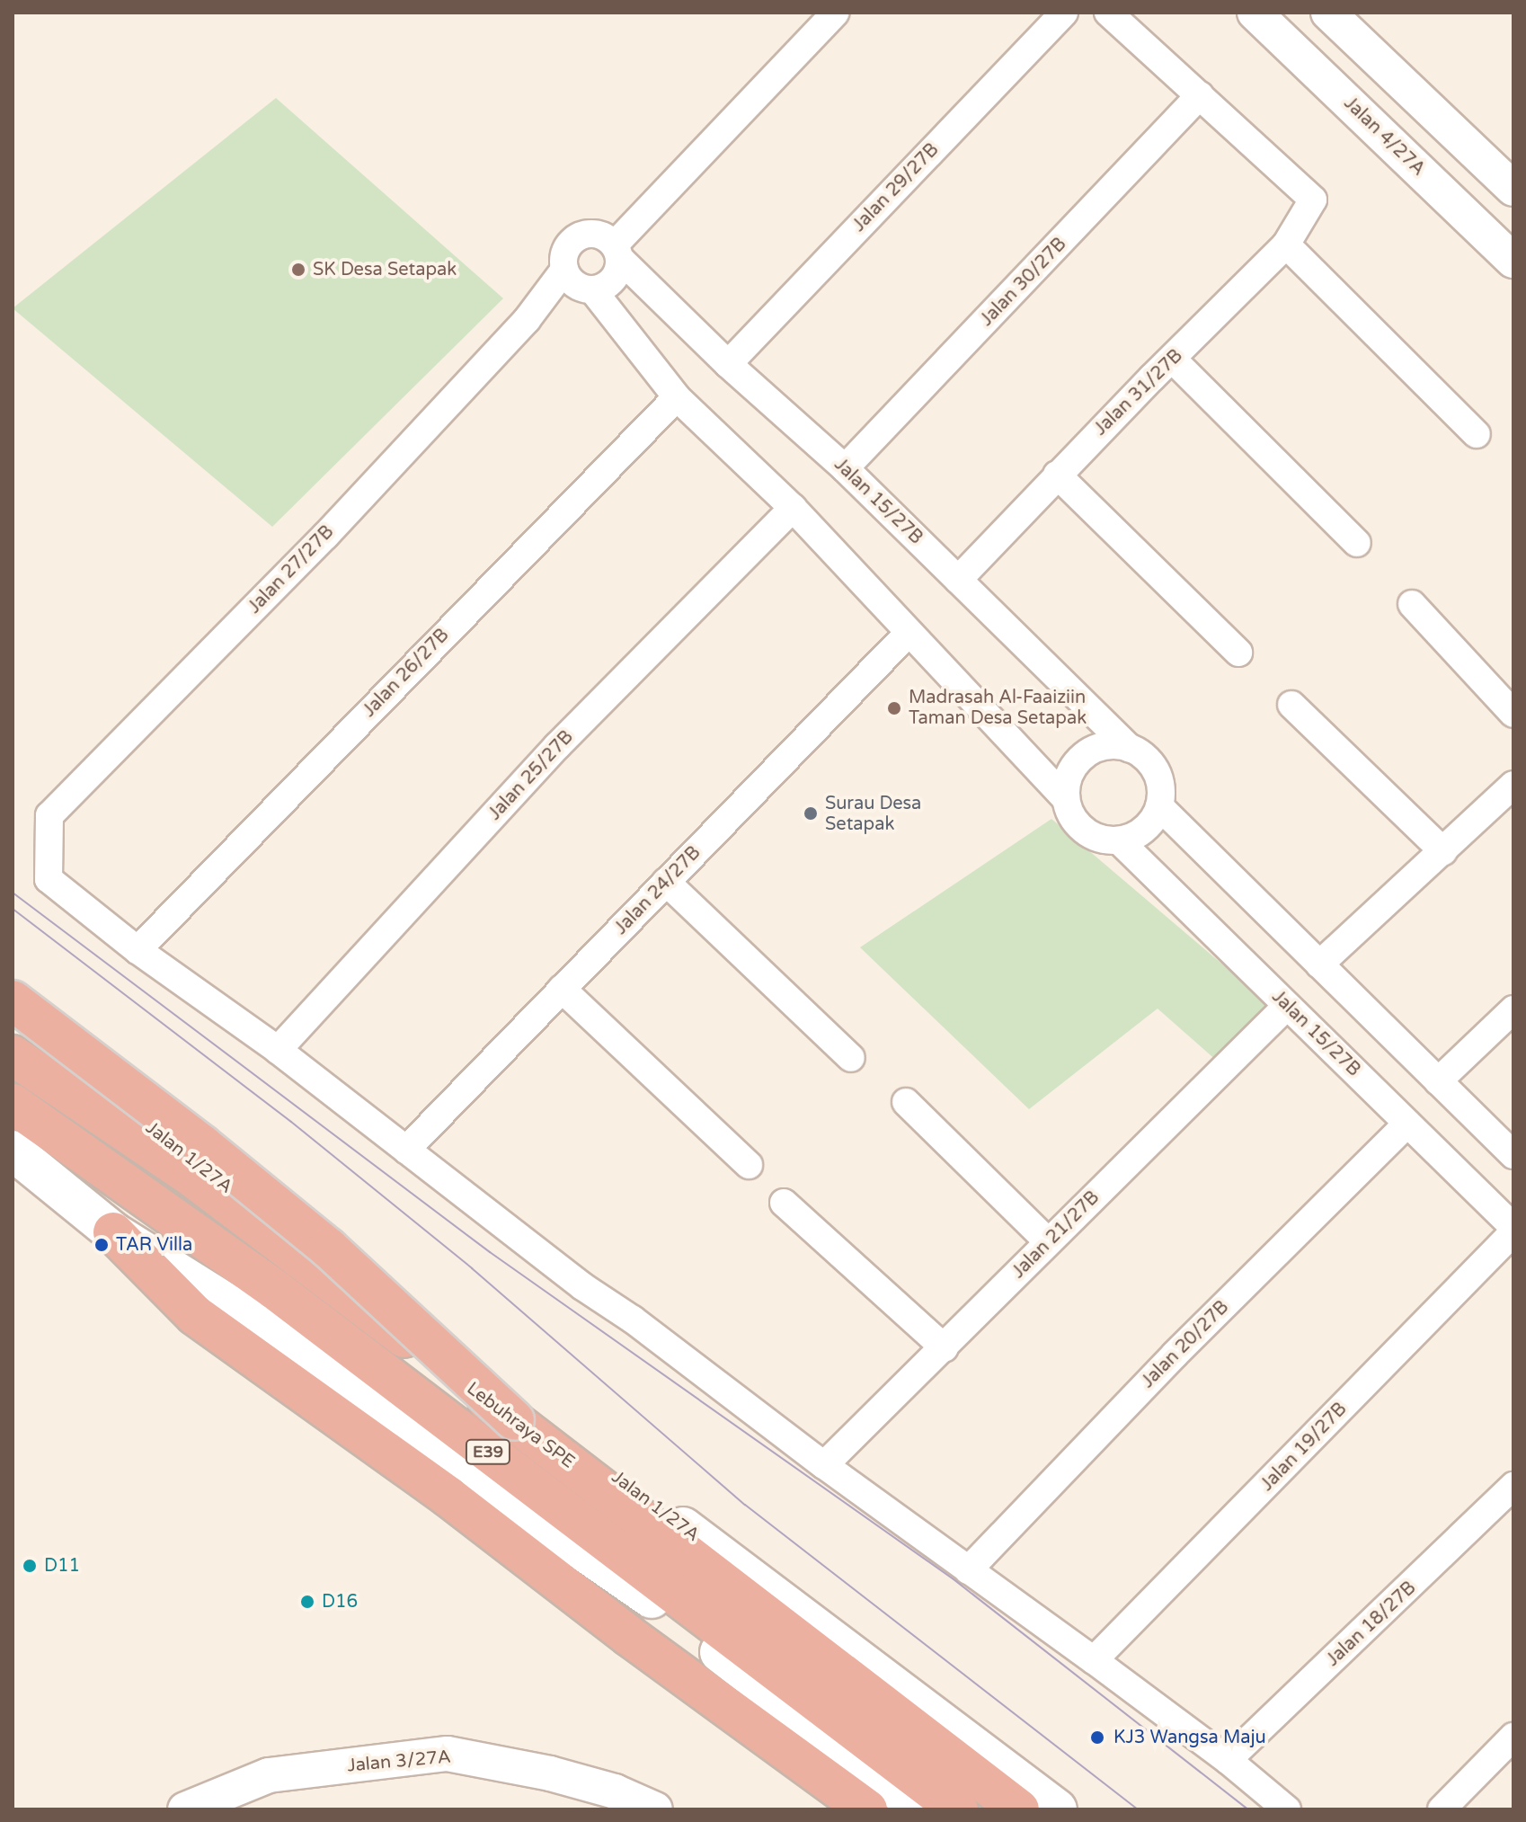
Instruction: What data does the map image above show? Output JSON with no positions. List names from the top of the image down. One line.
{"streets":{"highway":["Lebuhraya SPE","E39"],"main road":["Jalan 1/27A"],"street":["Jalan 4/27A","Jalan 29/27B","Jalan 30/27B","Jalan 31/27B","Jalan 15/27B","Jalan 27/27B","Jalan 26/27B","Jalan 25/27B","Jalan 24/27B","Jalan 21/27B","Jalan 20/27B","Jalan 19/27B","Jalan 18/27B","Jalan 3/27A"]},"crossings":[["Jalan 29/27B","Jalan 15/27B"],["Jalan 30/27B","Jalan 31/27B"],["Jalan 30/27B","Jalan 15/27B"],["Jalan 31/27B","Jalan 15/27B"],["Jalan 15/27B","Jalan 27/27B"],["Jalan 15/27B","Jalan 21/27B"],["Jalan 15/27B","Jalan 20/27B"],["Jalan 15/27B","Jalan 19/27B"],["Jalan 27/27B","Jalan 26/27B"],["Lebuhraya SPE","E39"]],"places":["SK Desa Setapak","Madrasah Al-Faaiziin Taman Desa Setapak","Surau Desa Setapak","TAR Villa","D11","D16","KJ3 Wangsa Maju"]}
